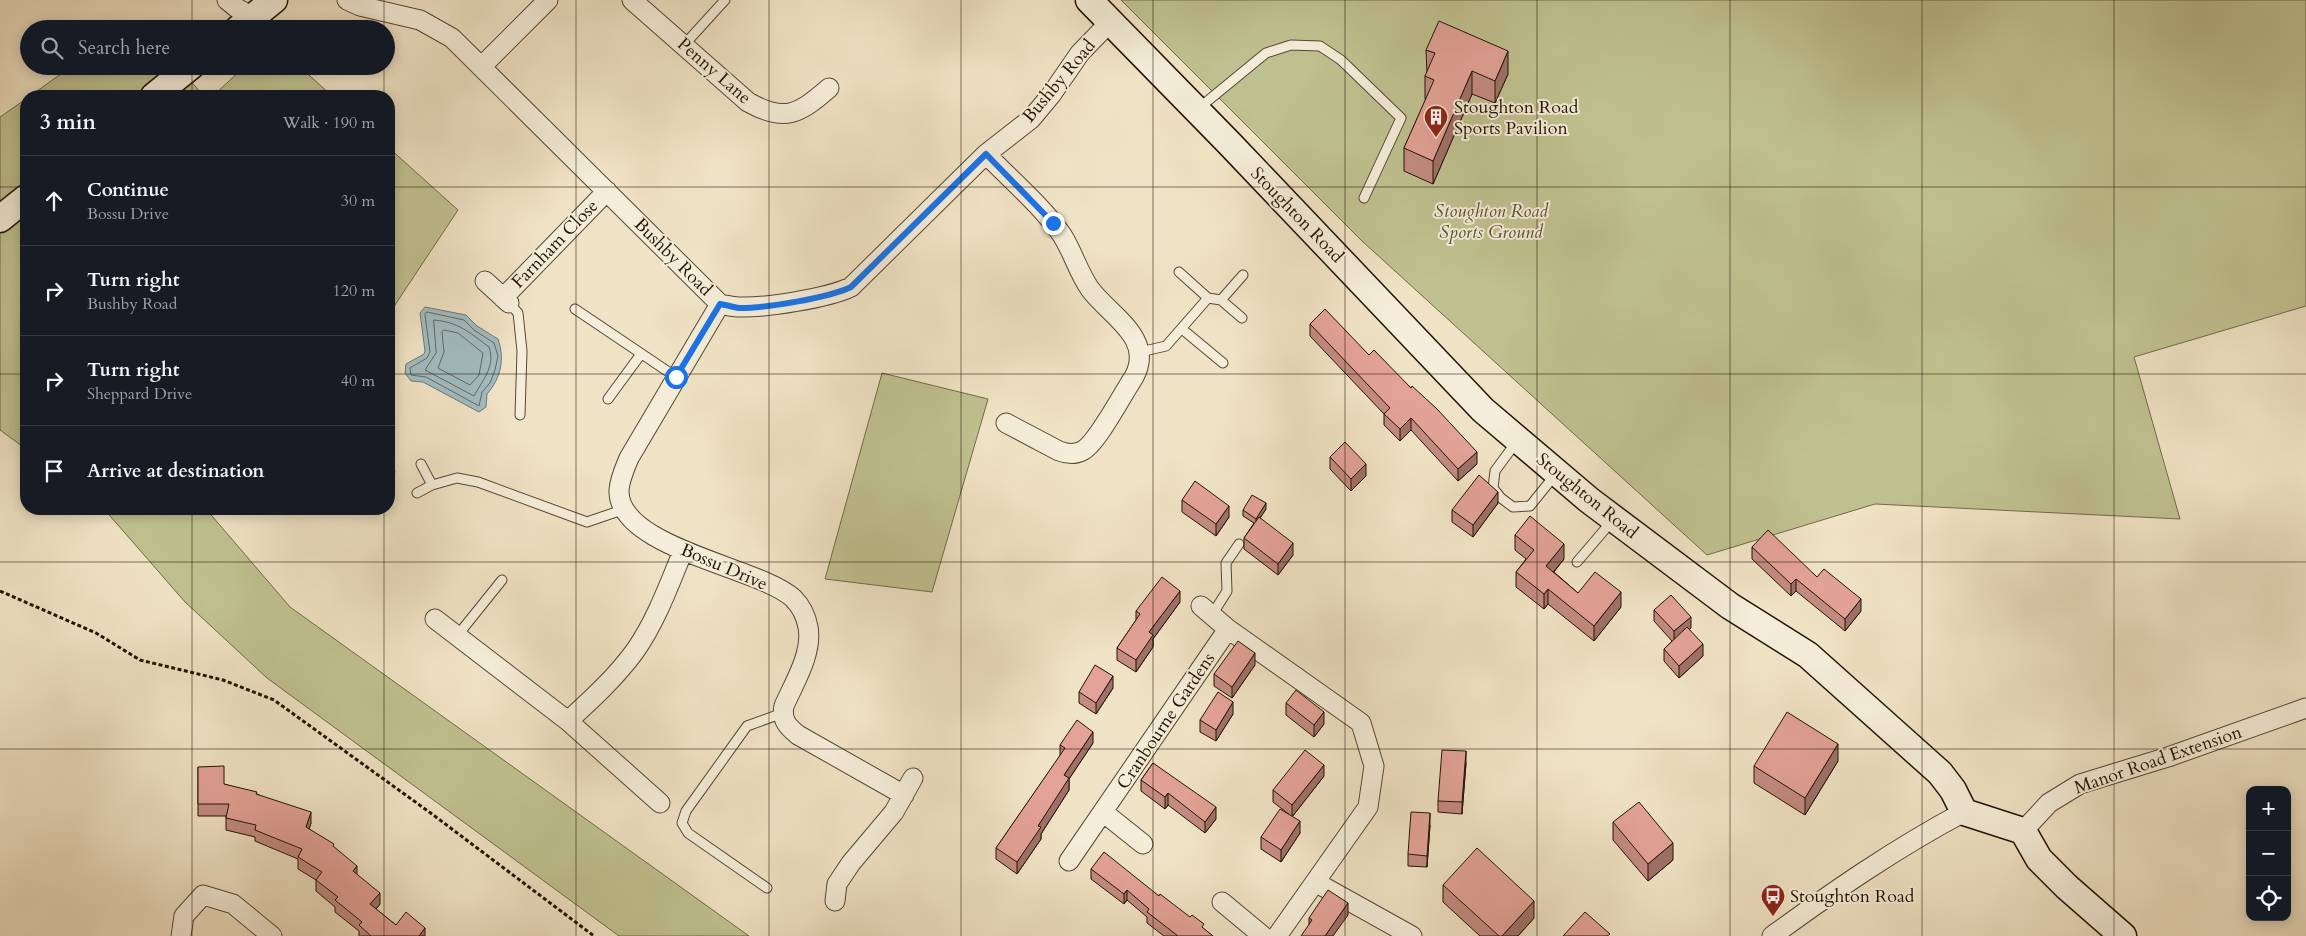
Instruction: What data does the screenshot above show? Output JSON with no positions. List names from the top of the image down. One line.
{"streets":{"main road":["Stoughton Road"],"street":["Penny Lane","Bushby Road","Farnham Close","Bossu Drive","Cranbourne Gardens","Manor Road Extension"]},"crossings":[["Bushby Road","Stoughton Road"],["Bushby Road","Farnham Close"]],"parks":["Stoughton Road Sports Ground"],"places":{"building":["Stoughton Road Sports Pavilion"],"bus stop":["Stoughton Road"]},"page":{"search":"Search here","heading":["3 min","Walk · 190 m"],"list":[["Continue","Bossu Drive","30 m"],["Turn right","Bushby Road","120 m"],["Turn right","Sheppard Drive","40 m"],"Arrive at destination"],"map_buttons":["+","−"]}}
